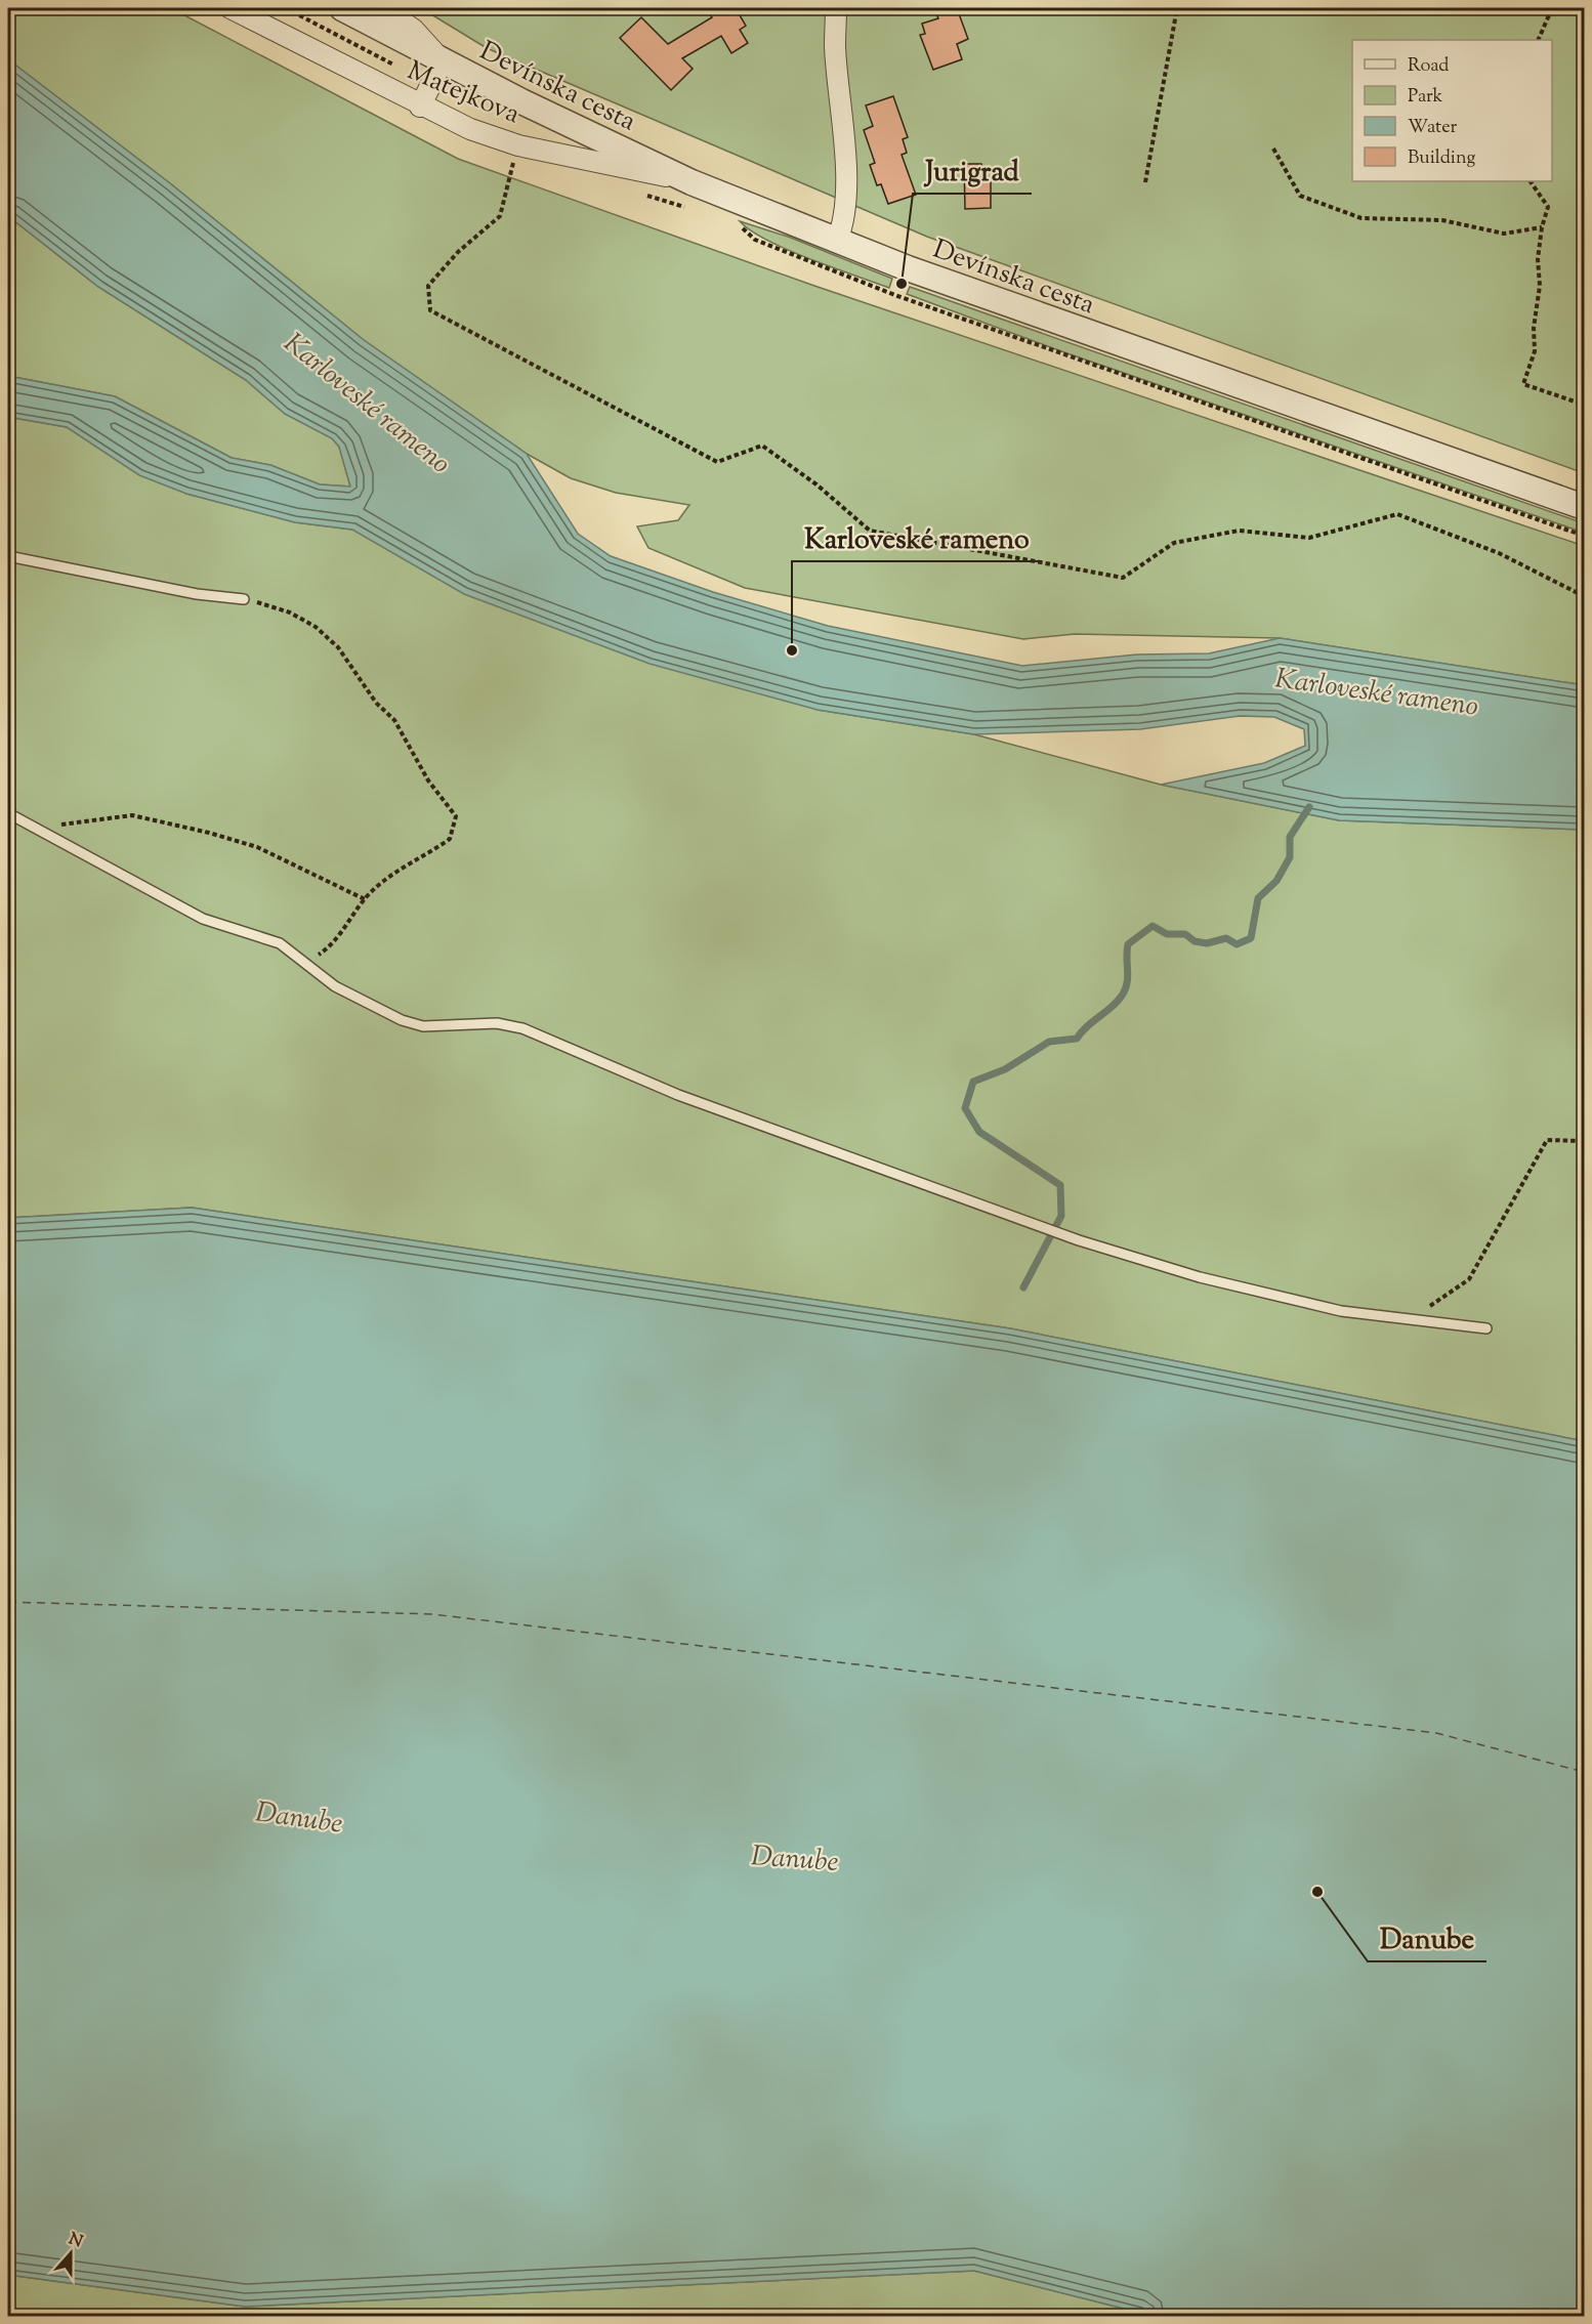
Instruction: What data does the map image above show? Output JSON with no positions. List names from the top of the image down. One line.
{"streets":{"street":["Devínska cesta","Matejkova"]},"crossings":[["Devínska cesta","Matejkova"]],"water":["Karloveské rameno","Danube"],"places":["Jurigrad","Karloveské rameno","Danube"],"legend":["Road","Park","Water","Building"],"north":"top"}
